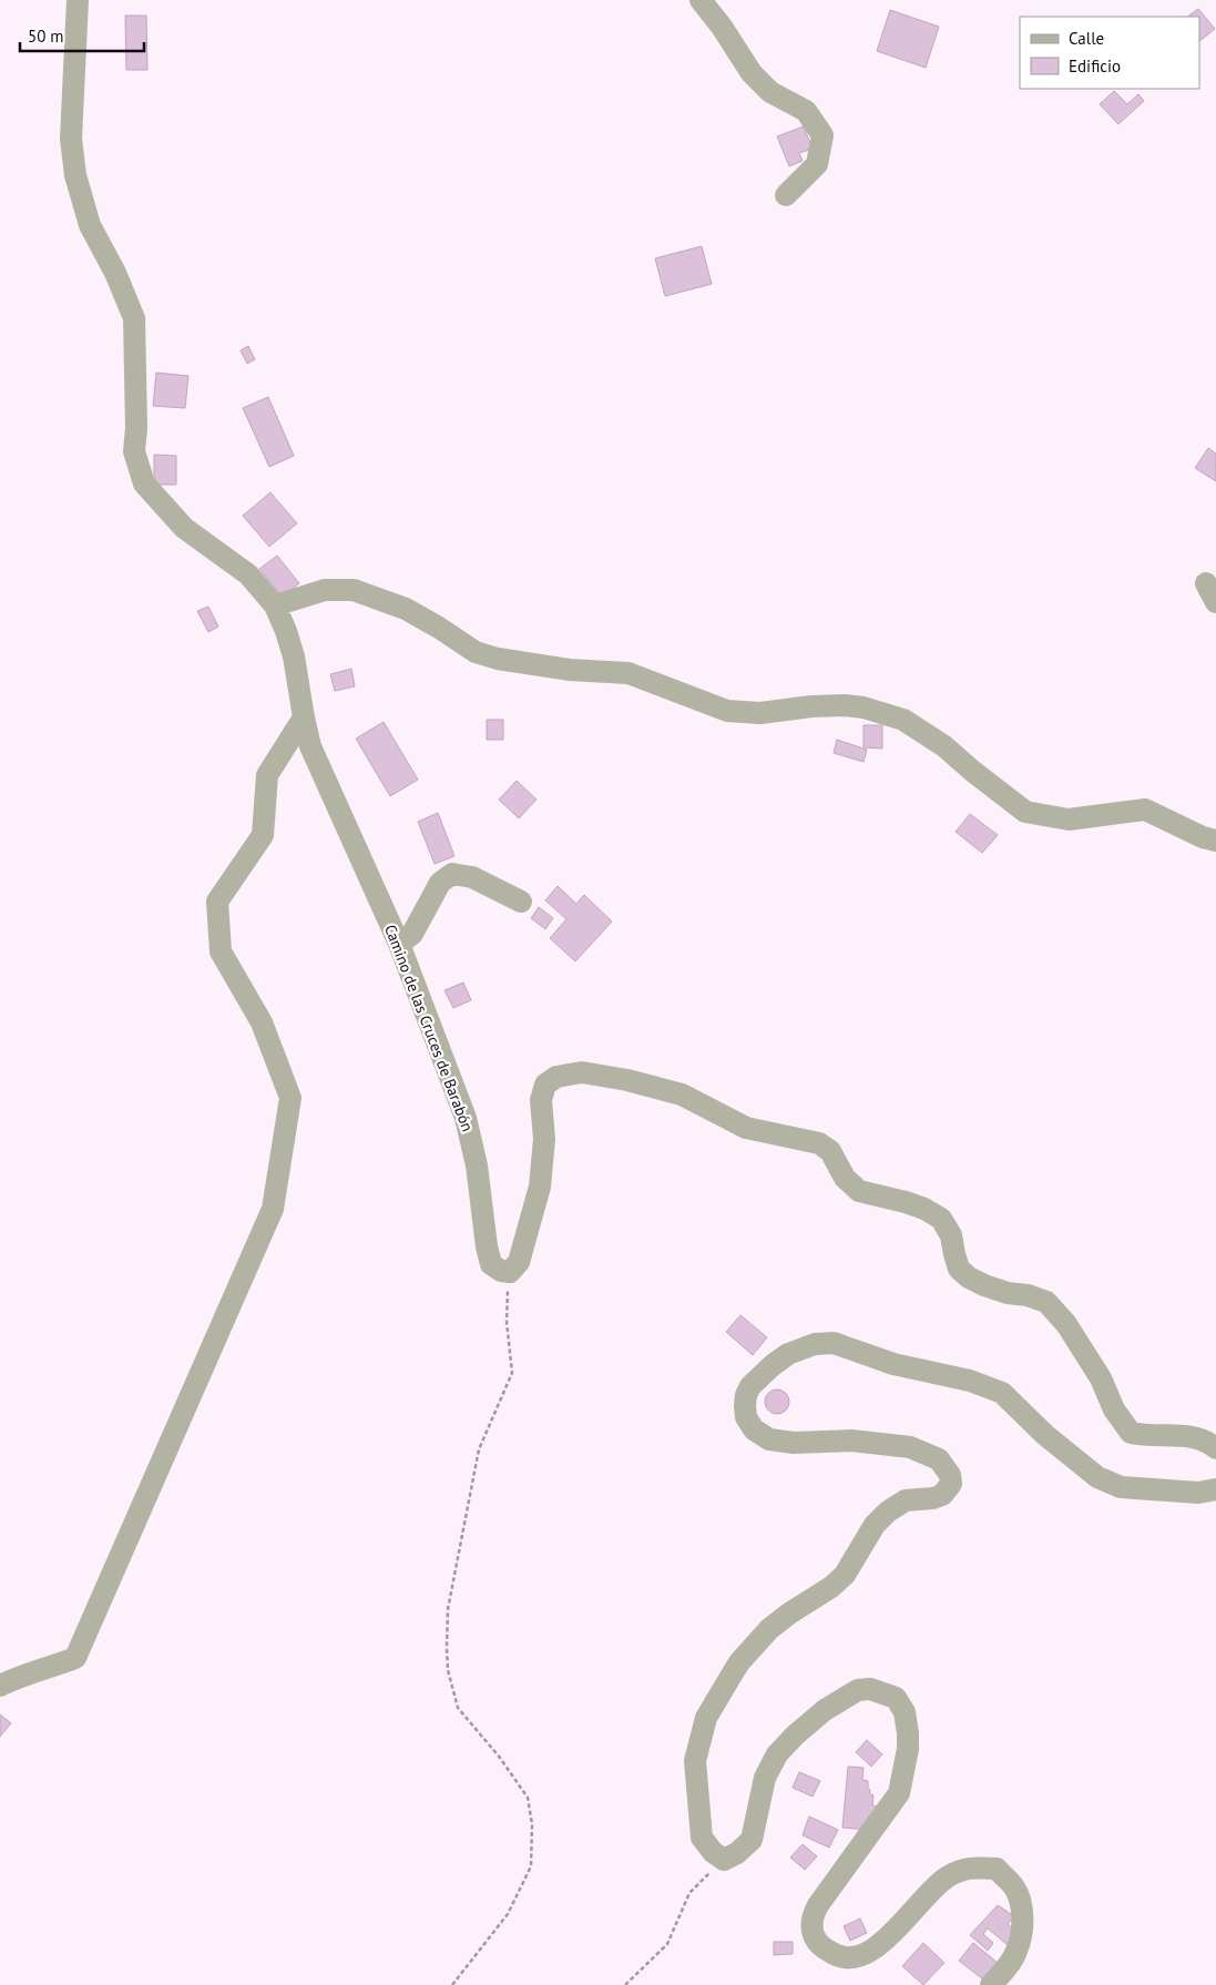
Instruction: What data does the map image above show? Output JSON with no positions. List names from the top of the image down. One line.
{"streets":{"street":["Camino de las Cruces de Barabón"]},"legend":["Calle","Edificio"],"scale_bar":"50 m"}
